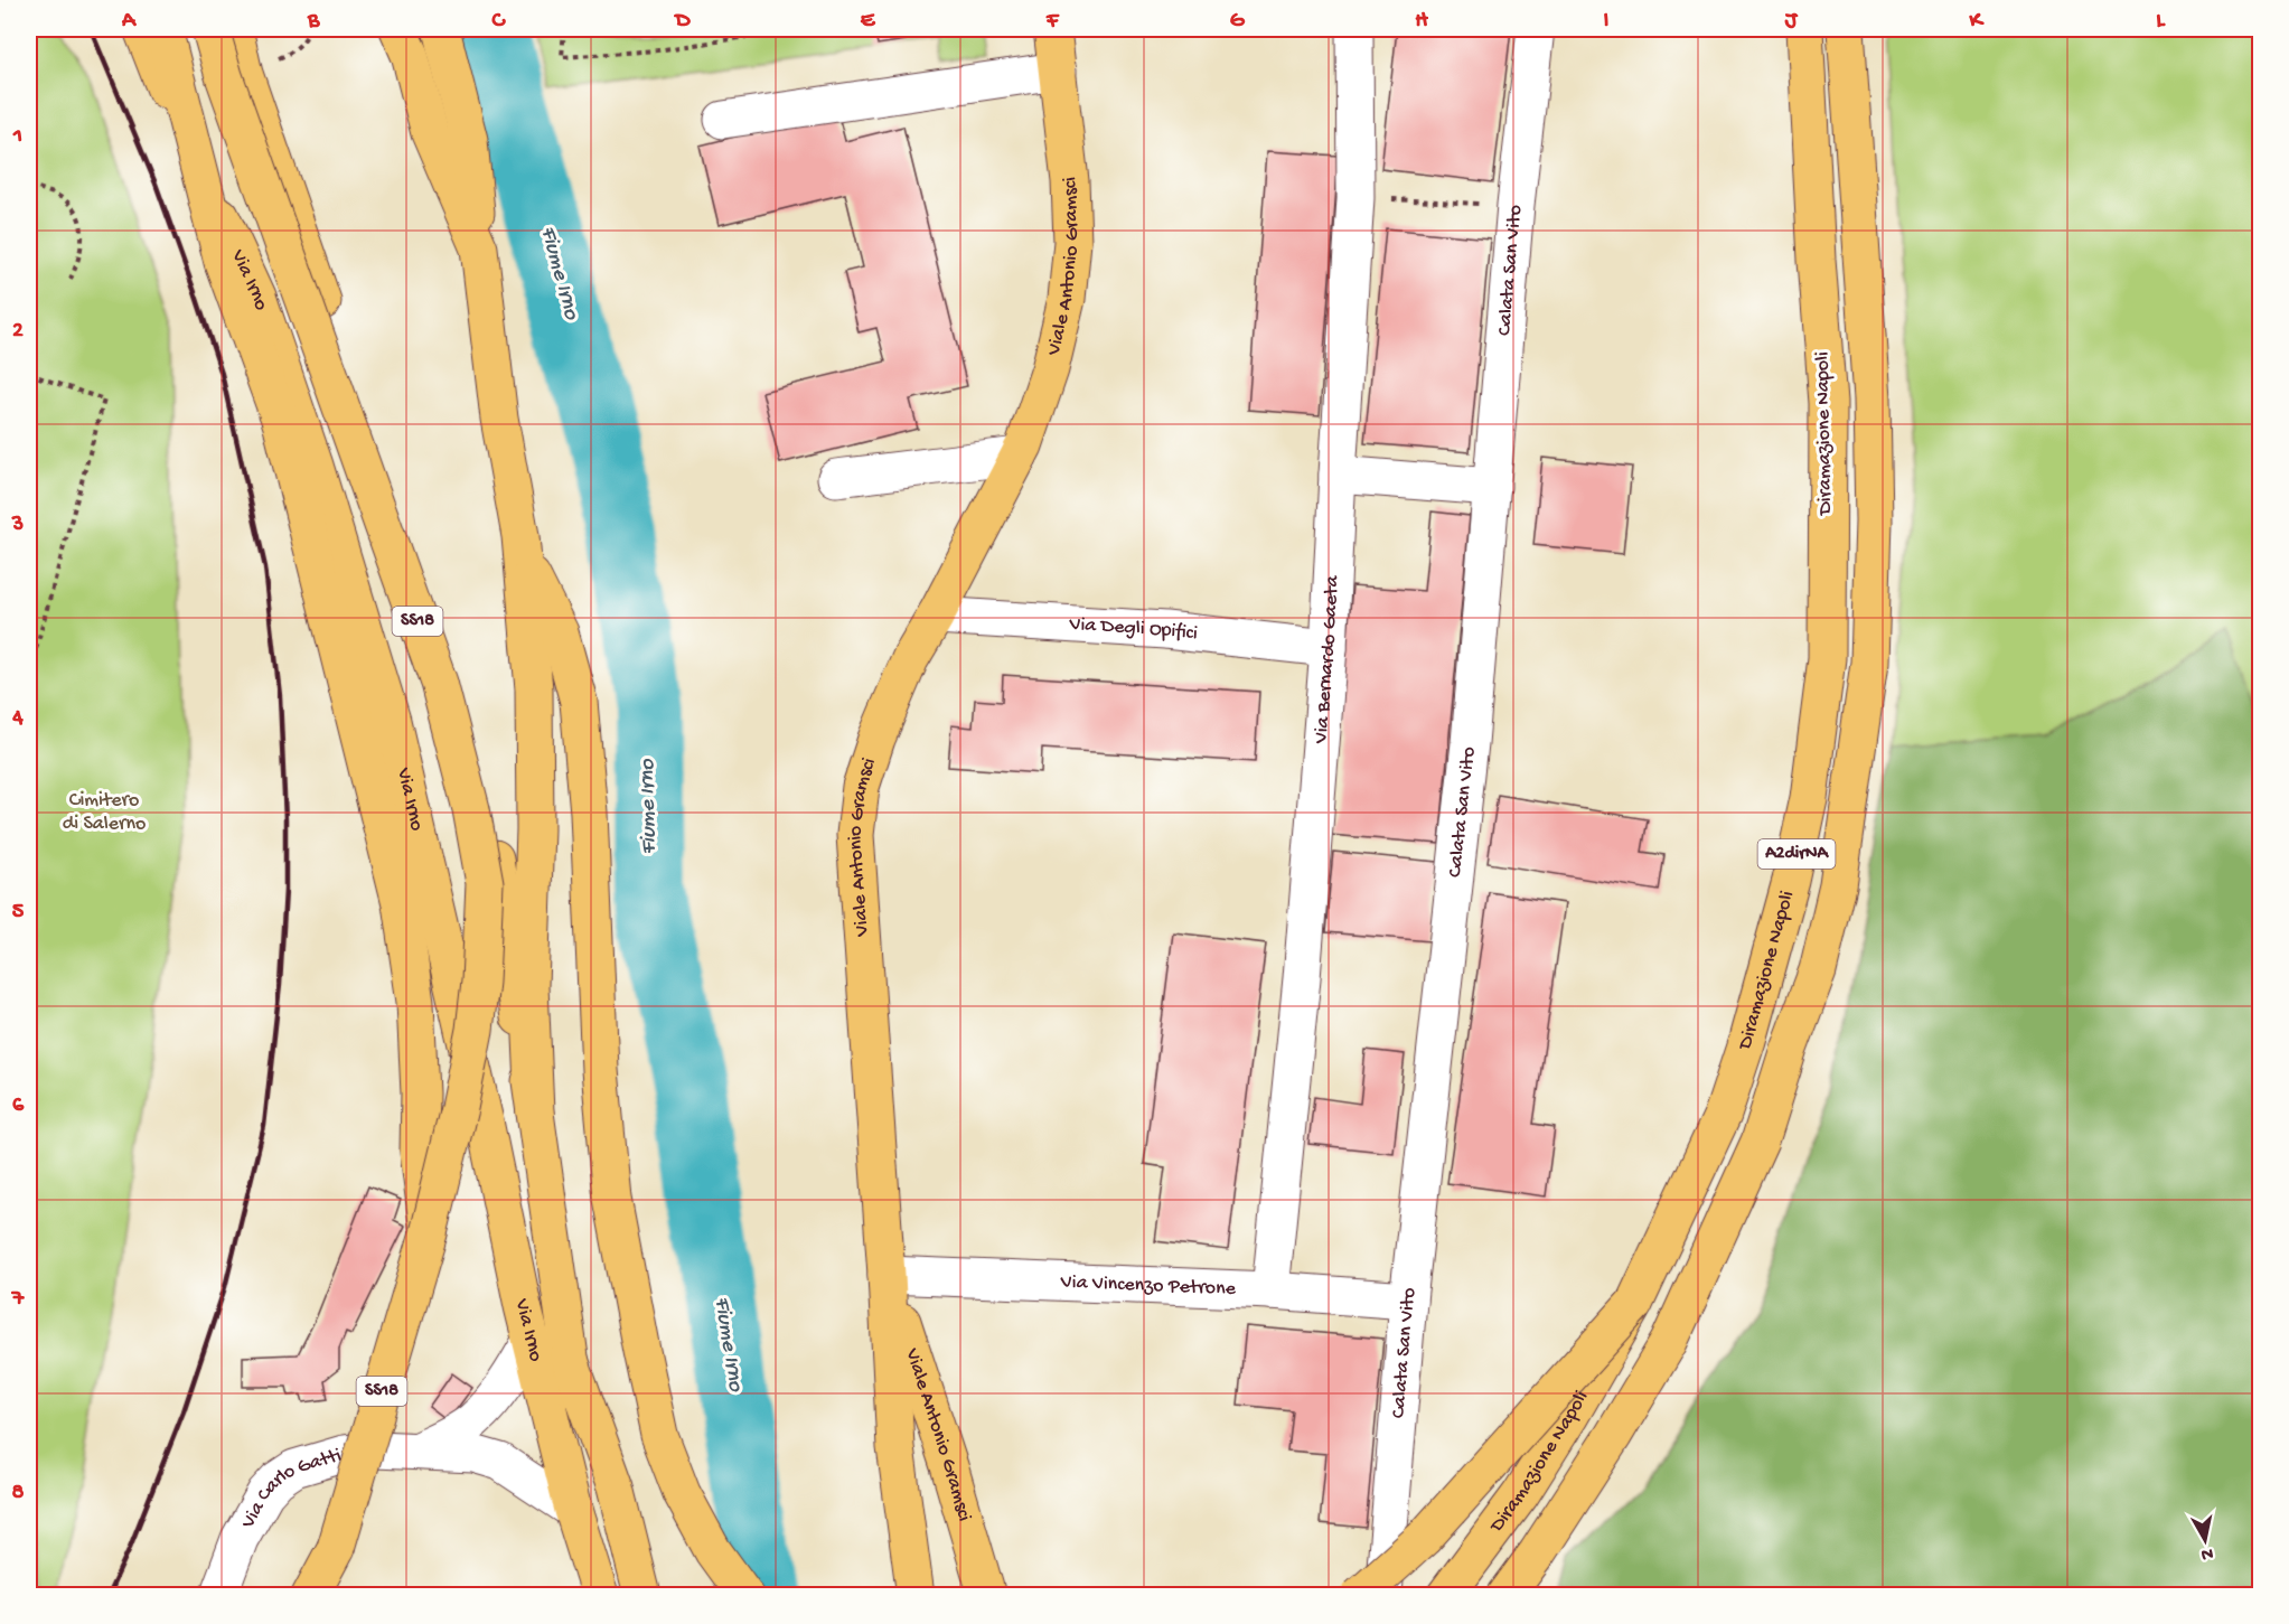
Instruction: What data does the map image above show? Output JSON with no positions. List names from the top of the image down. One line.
{"streets":{"main road":["Viale Antonio Gramsci","Via Irno","Diramazione Napoli","SS18","A2dirNA"],"street":["Calata San Vito","Via Degli Opifici","Via Bernardo Gaeta","Via Vincenzo Petrone","Via Carlo Gatti"]},"crossings":[["Viale Antonio Gramsci","Via Degli Opifici"],["Viale Antonio Gramsci","Via Vincenzo Petrone"],["Calata San Vito","Via Vincenzo Petrone"],["Via Irno","Via Carlo Gatti"],["Via Degli Opifici","Via Bernardo Gaeta"],["Via Bernardo Gaeta","Via Vincenzo Petrone"]],"water":["Fiume Irno"],"parks":["Cimitero di Salerno"],"north":"bottom","grid":{"columns":["A","B","C","D","E","F","G","H","I","J","K","L"],"rows":["1","2","3","4","5","6","7","8"]}}
